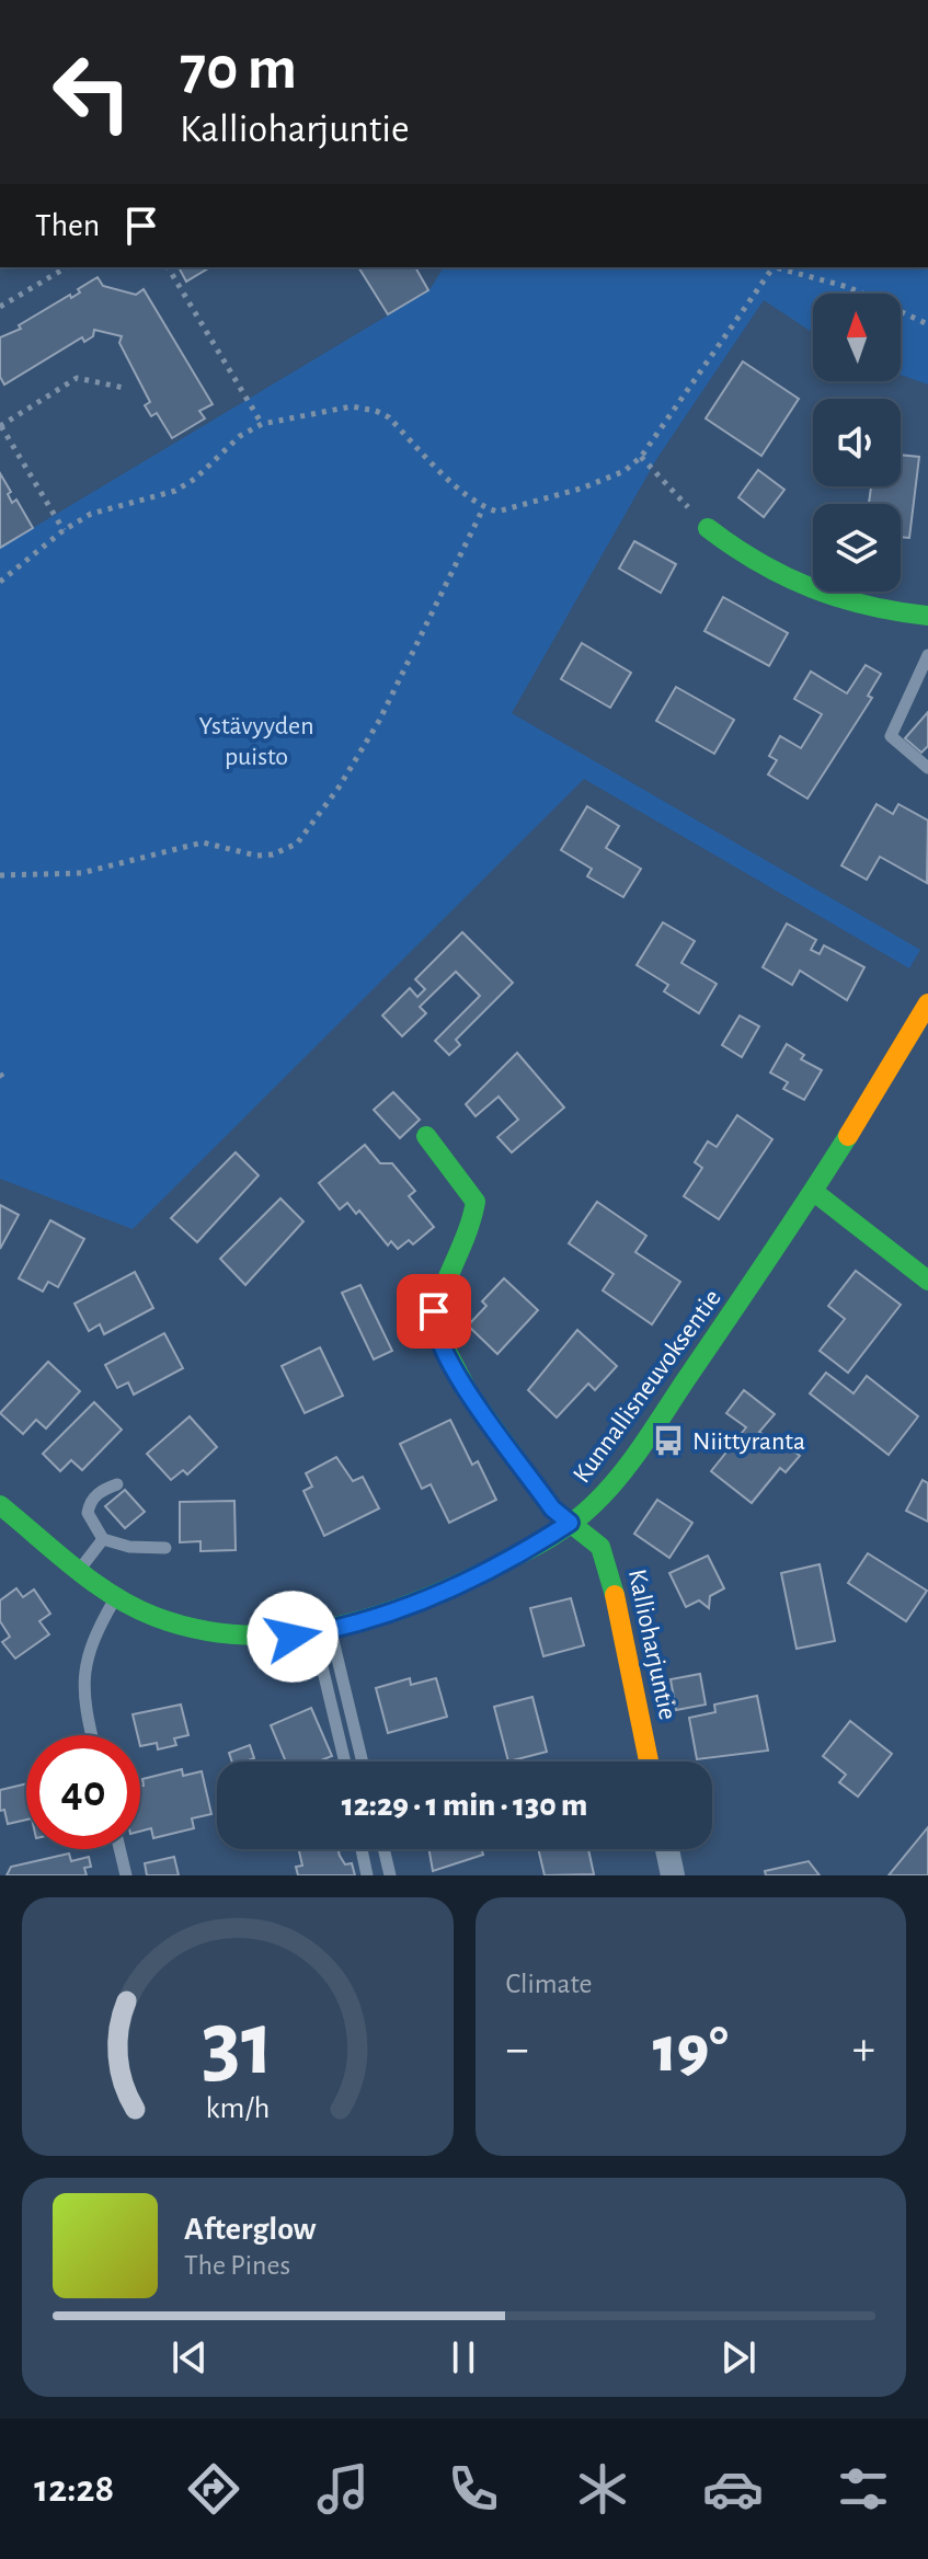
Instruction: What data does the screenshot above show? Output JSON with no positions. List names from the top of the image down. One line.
{"streets":{"street":["Kunnallisneuvoksentie","Kallioharjuntie"]},"crossings":[["Kunnallisneuvoksentie","Kallioharjuntie"]],"parks":["Ystävyyden puisto"],"places":{"bus stop":["Niittyranta"]},"north":"top","page":{"turn":["70 m","Kallioharjuntie"],"then":"Then","limit":"40","trip":"12:29 · 1 min · 130 m","tile":"Climate","heat":["−","19°","+"],"song":["Afterglow","The Pines"],"tabs":"12:28","gauge":["31","km/h"]}}
